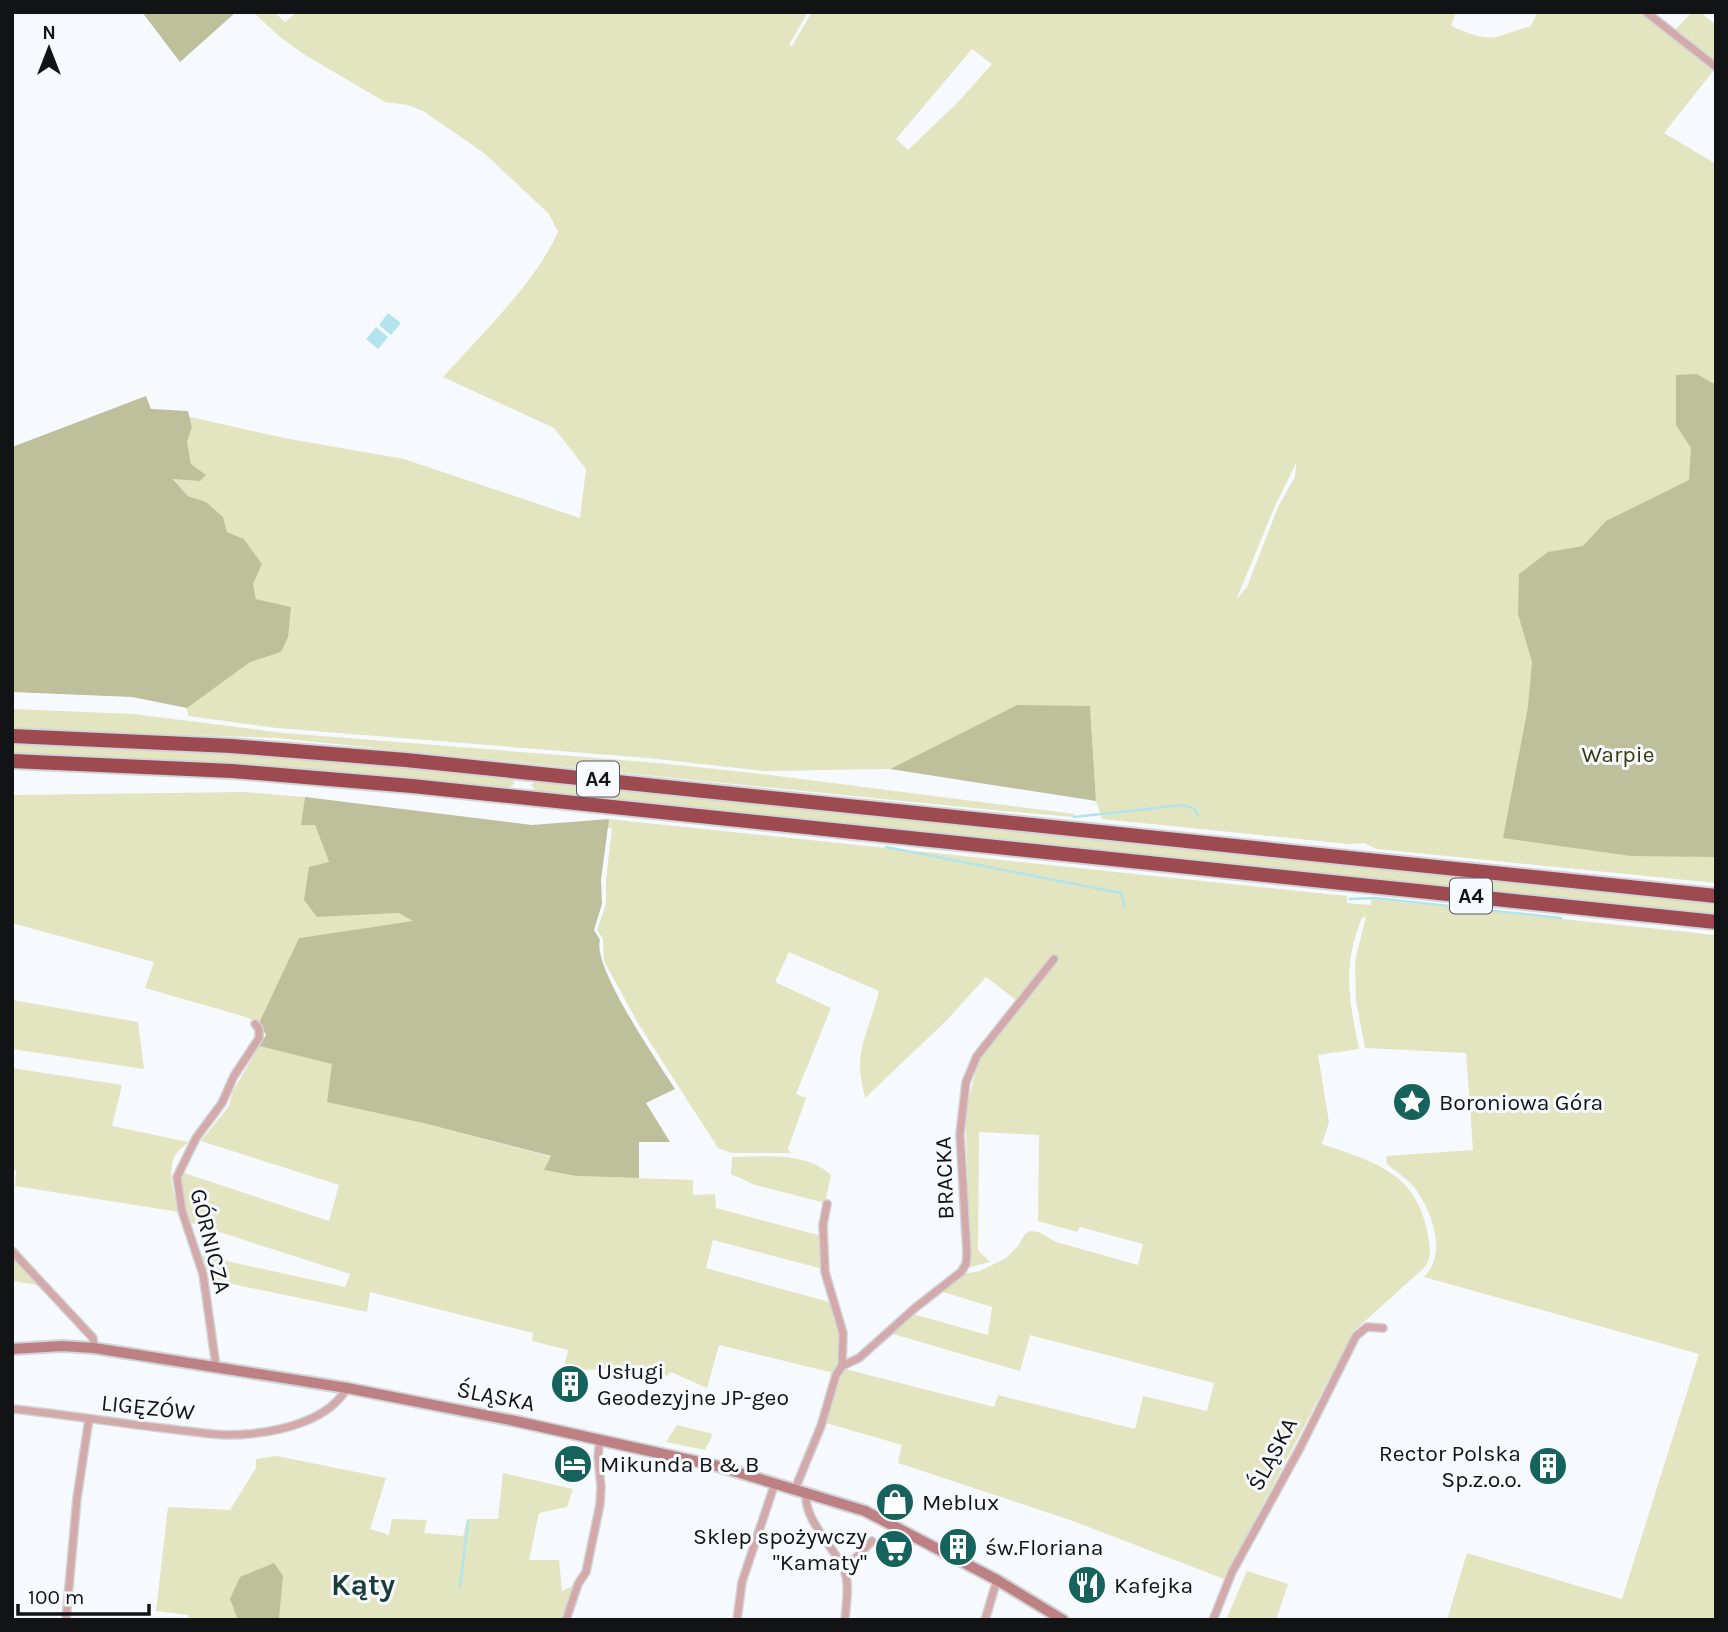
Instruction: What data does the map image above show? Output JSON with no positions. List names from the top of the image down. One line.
{"streets":{"highway":["A4"],"main road":["ŚLĄSKA"],"street":["BRACKA","GÓRNICZA","LIGĘZÓW"]},"crossings":[["GÓRNICZA","ŚLĄSKA"],["ŚLĄSKA","LIGĘZÓW"]],"districts":["Kąty"],"parks":["Warpie"],"places":{"place":["Boroniowa Góra"],"building":["Usługi Geodezyjne JP-geo","Rector Polska Sp.z.o.o.","św.Floriana"],"hotel":["Mikunda B & B"],"shop":["Meblux"],"supermarket":["Sklep spożywczy \"Kamaty\""],"restaurant":["Kafejka"]},"scale_bar":"100 m","north":"top"}
